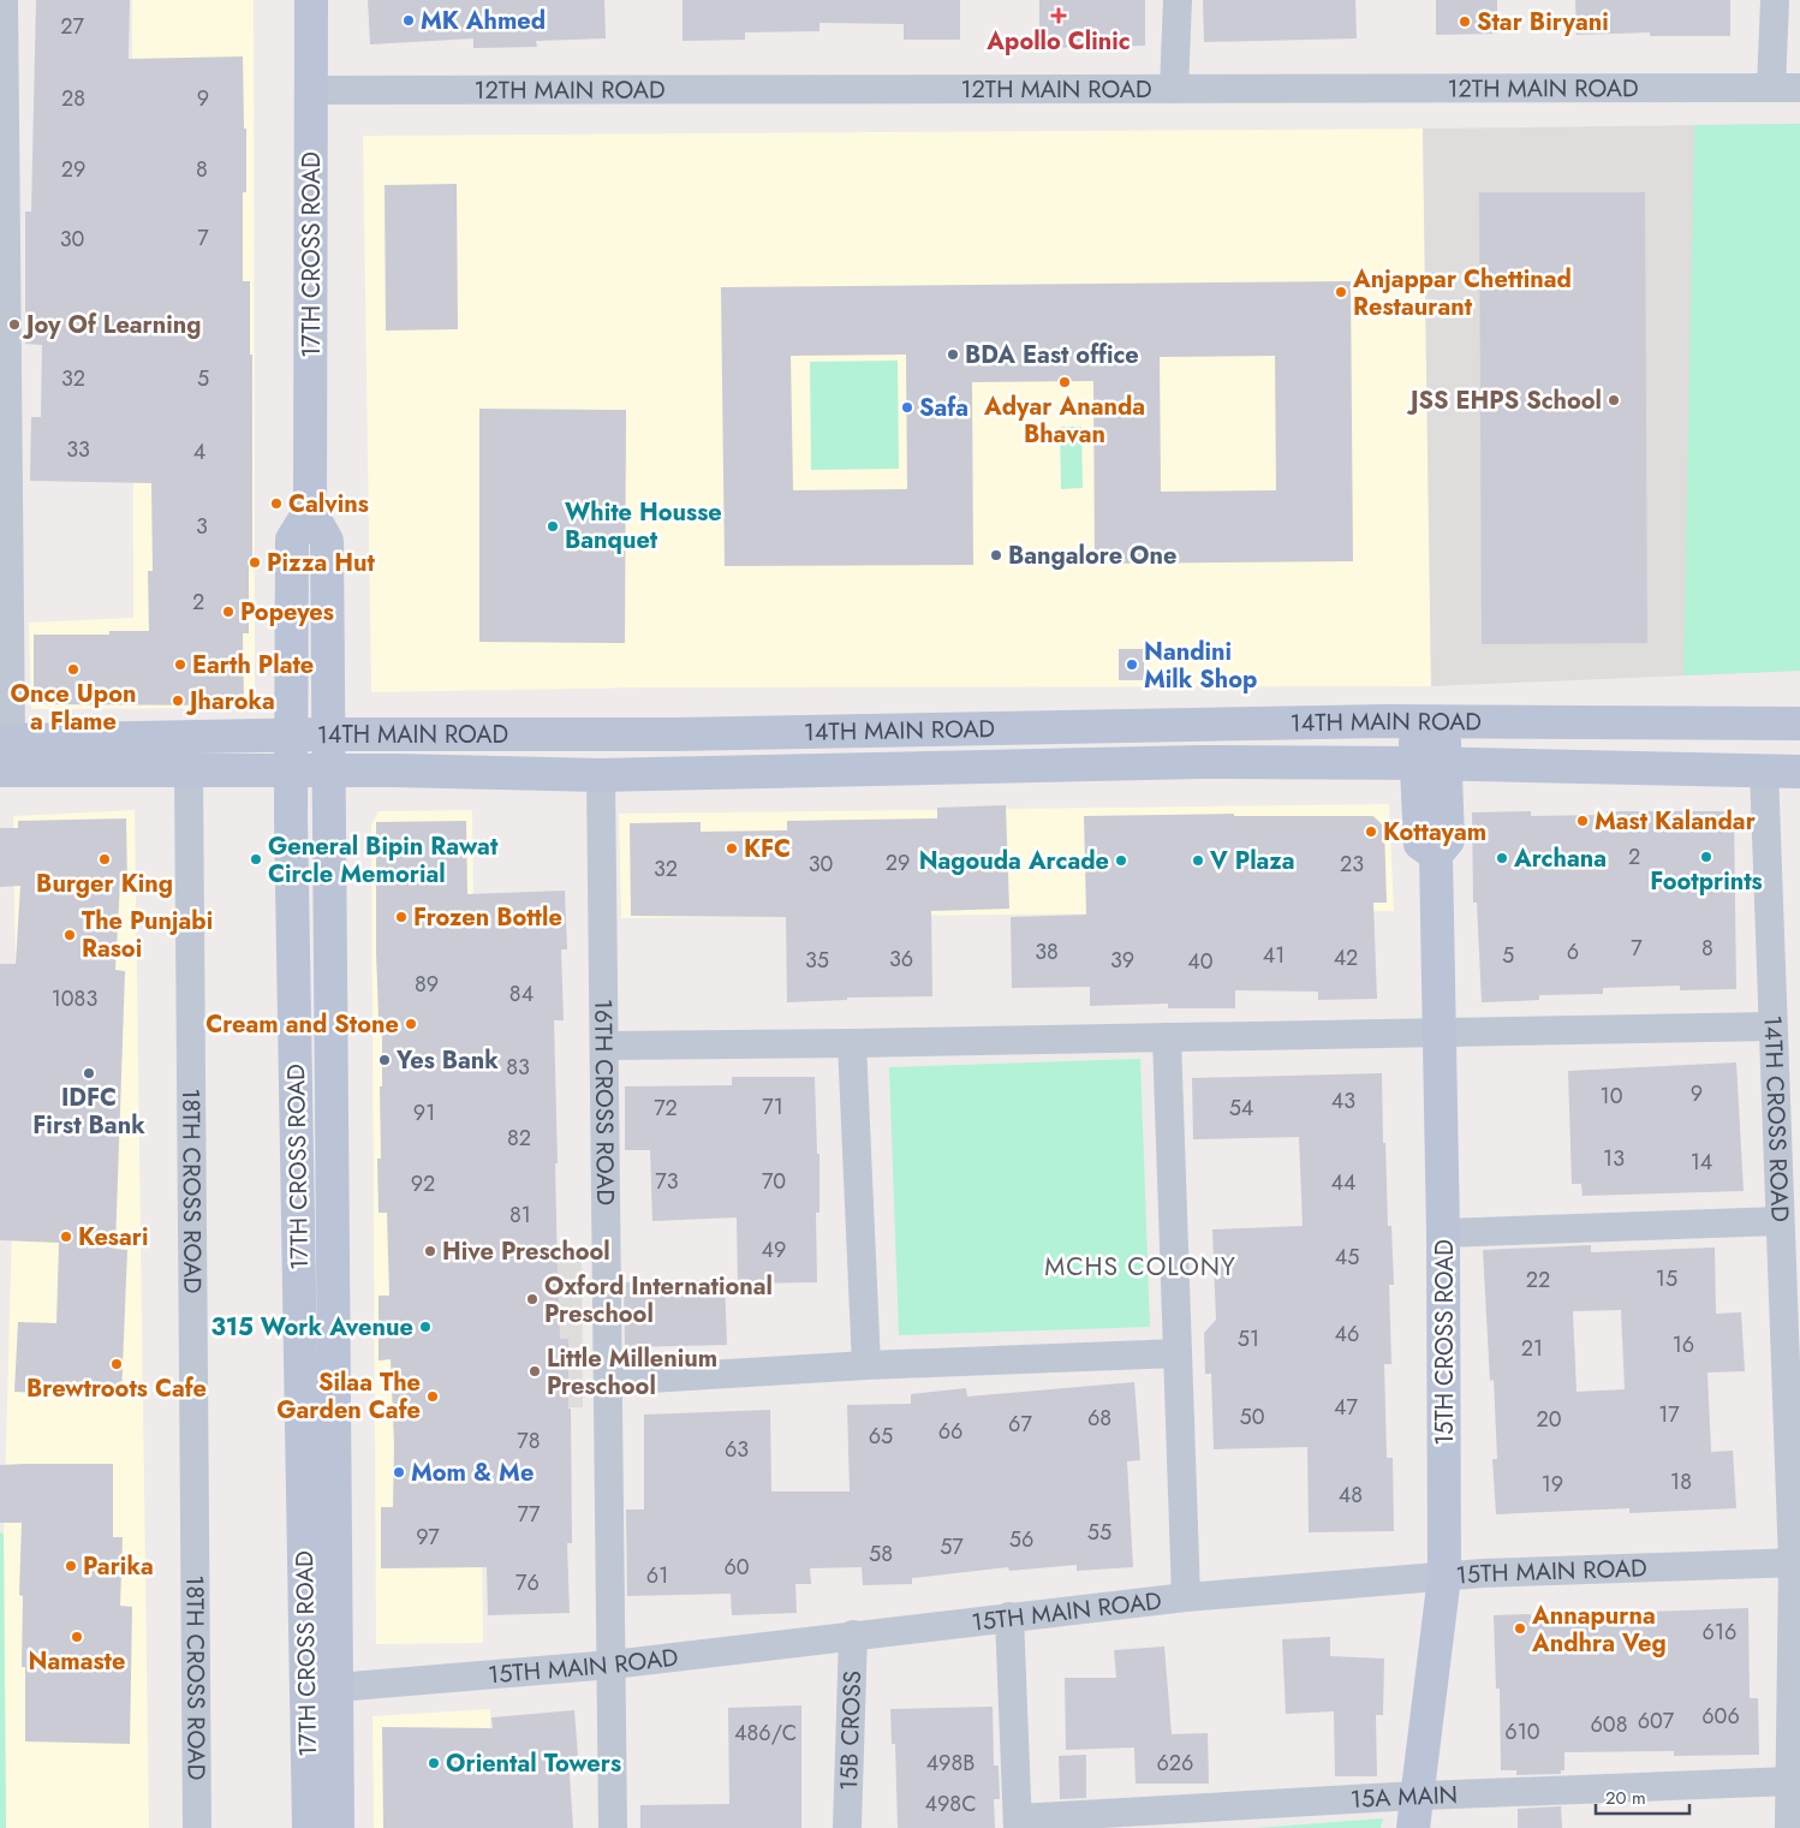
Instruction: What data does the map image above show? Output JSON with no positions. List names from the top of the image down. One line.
{"streets":{"main road":["17TH CROSS ROAD","14TH MAIN ROAD","15TH CROSS ROAD"],"street":["12TH MAIN ROAD","16TH CROSS ROAD","14TH CROSS ROAD","18TH CROSS ROAD","15TH MAIN ROAD","15B CROSS","15A MAIN"]},"crossings":[["12TH MAIN ROAD","17TH CROSS ROAD"],["17TH CROSS ROAD","14TH MAIN ROAD"],["17TH CROSS ROAD","15TH MAIN ROAD"],["14TH MAIN ROAD","16TH CROSS ROAD"],["14TH MAIN ROAD","14TH CROSS ROAD"],["14TH MAIN ROAD","18TH CROSS ROAD"],["14TH MAIN ROAD","15TH CROSS ROAD"],["16TH CROSS ROAD","15TH MAIN ROAD"],["14TH CROSS ROAD","15TH MAIN ROAD"],["14TH CROSS ROAD","15A MAIN"],["15TH CROSS ROAD","15TH MAIN ROAD"],["15TH CROSS ROAD","15A MAIN"],["15TH MAIN ROAD","15B CROSS"]],"districts":["MCHS COLONY"],"places":{"health":["Apollo Clinic"],"other":["MK Ahmed","Star Biryani","Anjappar Chettinad Restaurant","Joy Of Learning","BDA East office","Adyar Ananda Bhavan","JSS EHPS School","Safa","Calvins","White Housse Banquet","Bangalore One","Pizza Hut","Popeyes","Earth Plate","Nandini Milk Shop","Once Upon a Flame","Jharoka","Mast Kalandar","Kottayam","KFC","Footprints","Archana","Burger King","General Bipin Rawat Circle Memorial","Nagouda Arcade","V Plaza","Frozen Bottle","The Punjabi Rasoi","Cream and Stone","Yes Bank","IDFC First Bank","Kesari","Hive Preschool","Oxford International Preschool","315 Work Avenue","Brewtroots Cafe","Little Millenium Preschool","Silaa The Garden Cafe","Mom & Me","Parika","Annapurna Andhra Veg","Namaste","Oriental Towers"]},"house_numbers":["27","28","9","29","8","7","30","32","5","33","4","3","2","2","29","30","23","32","7","8","38","6","41","5","42","36","35","39","40","89","84","1083","83","9","10","43","71","72","54","91","82","13","14","73","70","44","92","81","49","45","15","22","46","51","16","21","47","17","50","68","20","67","66","65","78","63","18","19","48","77","55","97","56","57","58","60","61","76","616","606","607","608","610","486/C","498B","626","498C"],"scale_bar":"20 m"}
